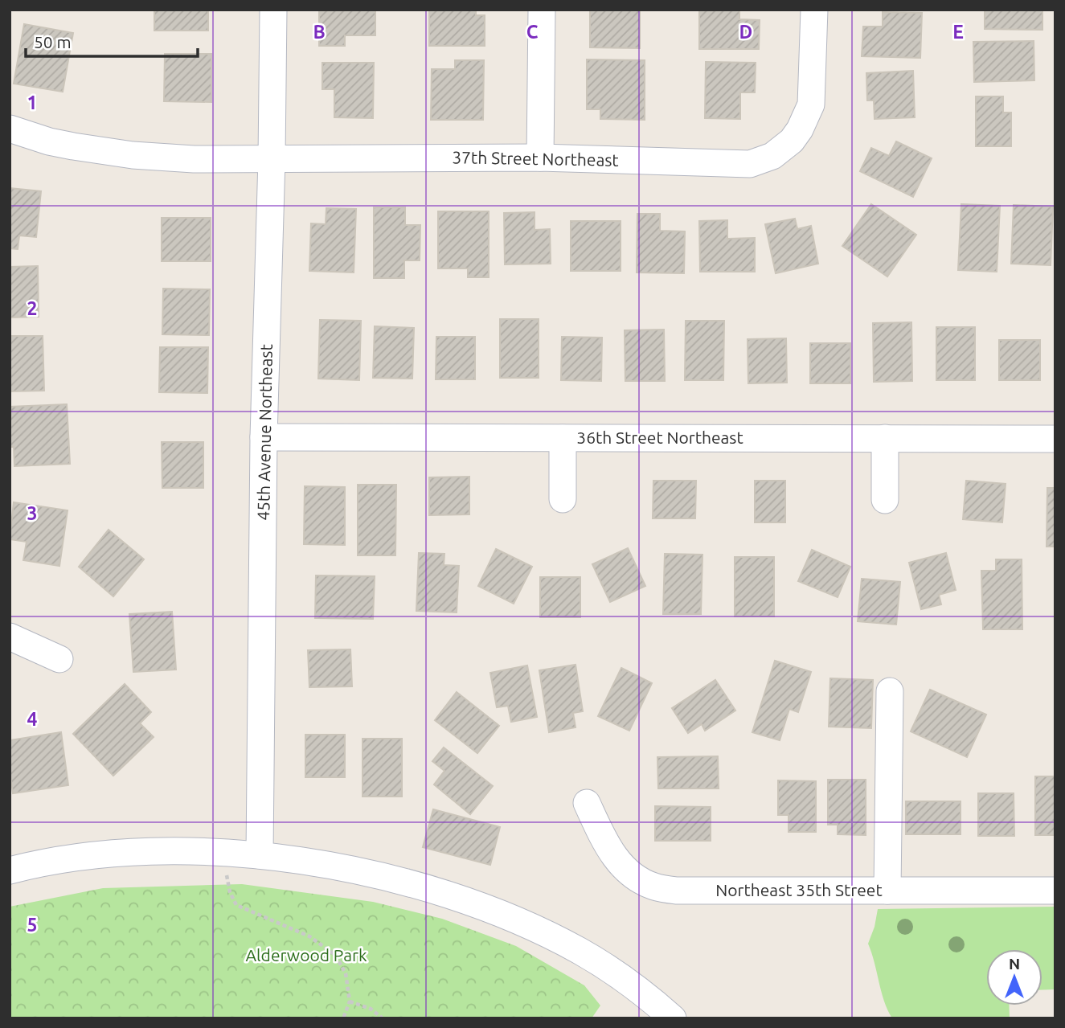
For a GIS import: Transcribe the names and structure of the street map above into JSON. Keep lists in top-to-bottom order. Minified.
{"streets":{"street":["37th Street Northeast","45th Avenue Northeast","36th Street Northeast","Northeast 35th Street"]},"crossings":[["37th Street Northeast","45th Avenue Northeast"],["45th Avenue Northeast","36th Street Northeast"]],"parks":["Alderwood Park"],"scale_bar":"50 m","north":"top","grid":{"columns":["B","C","D","E"],"rows":["1","2","3","4","5"]}}
